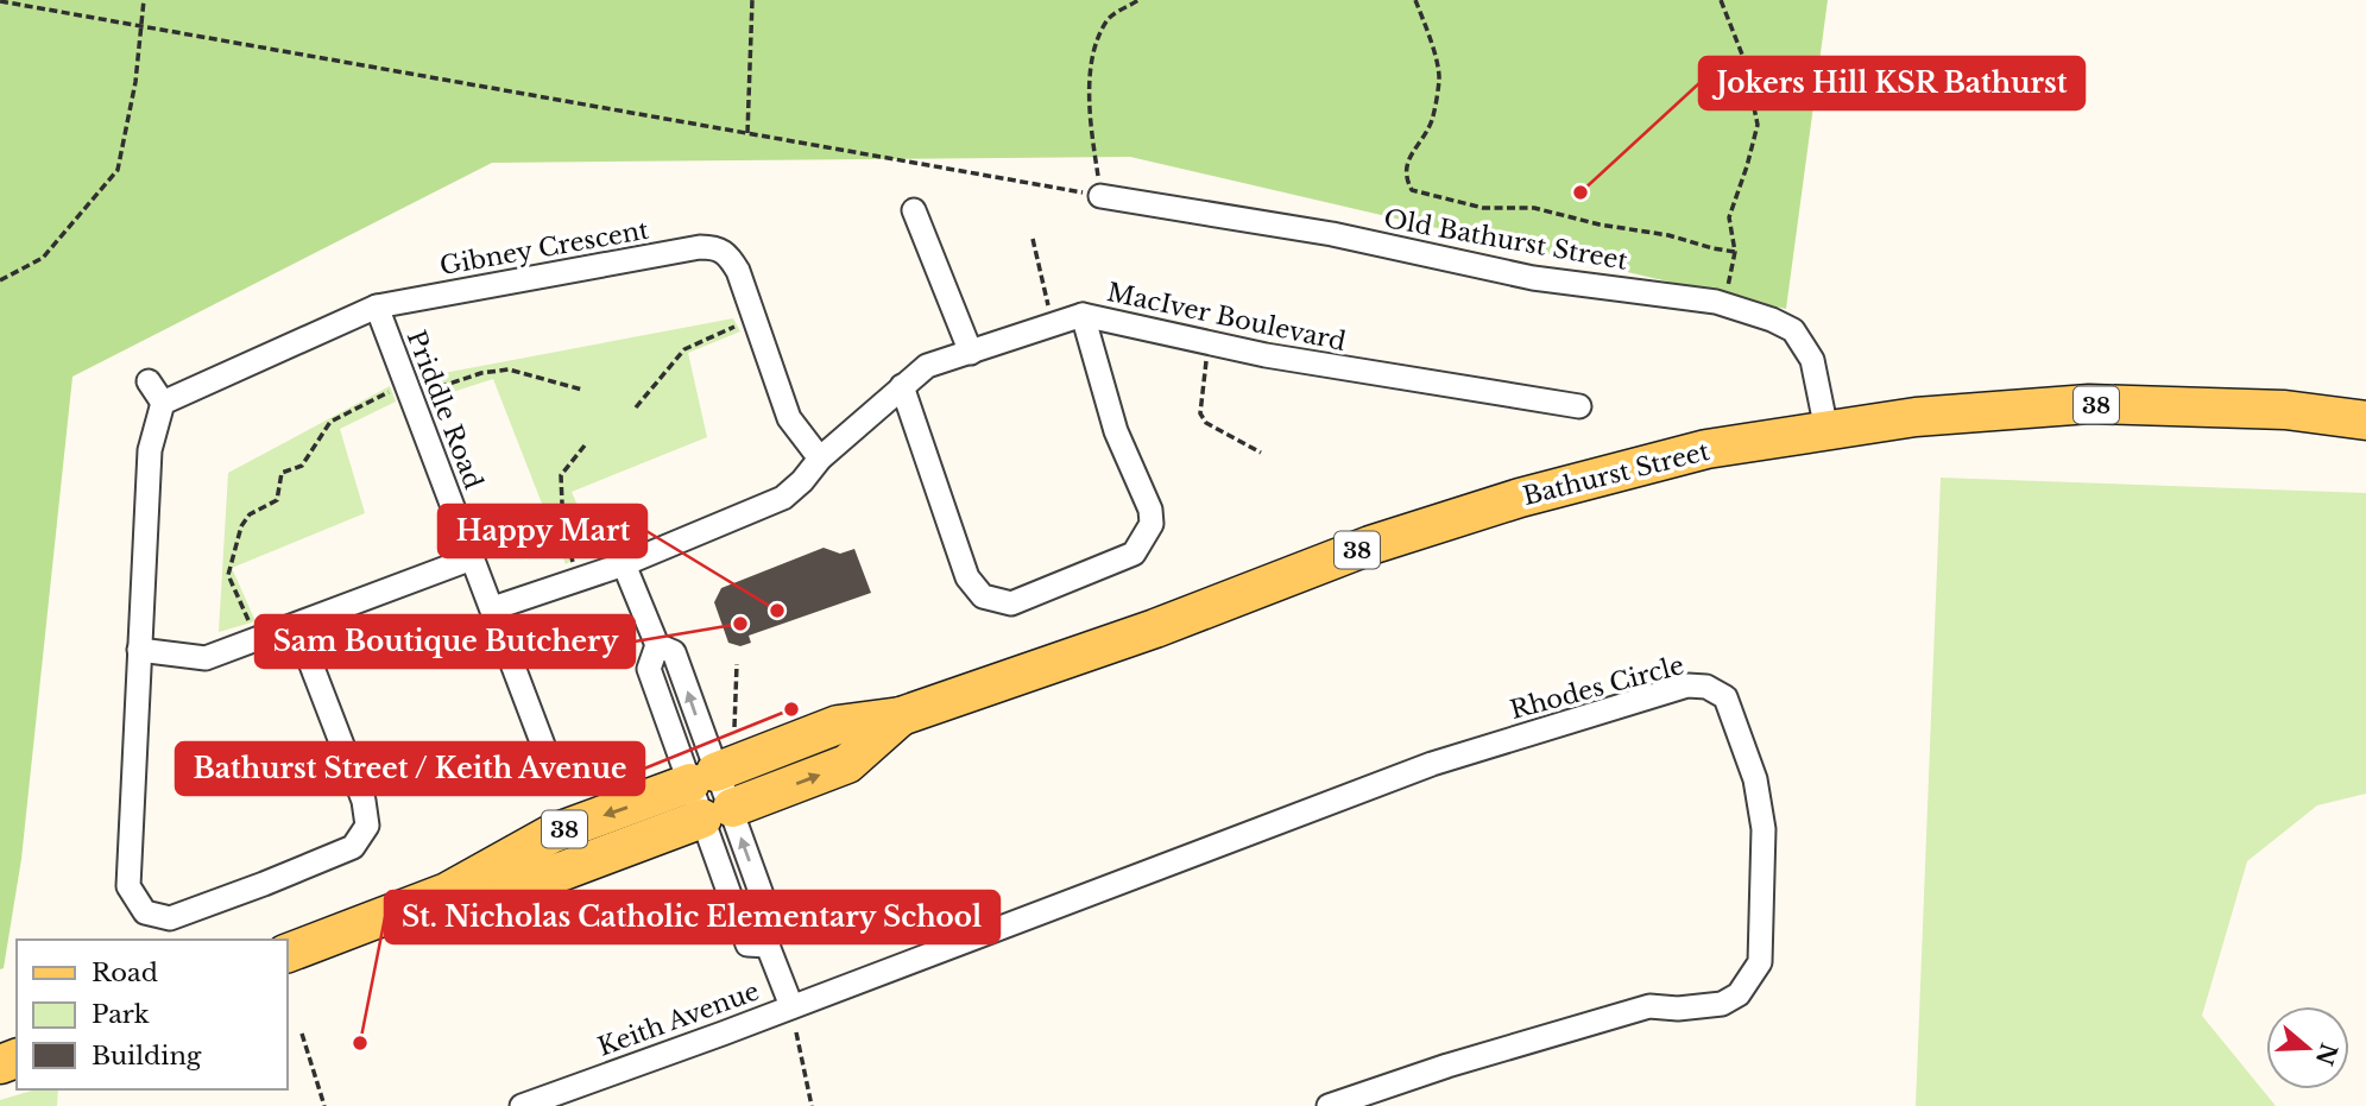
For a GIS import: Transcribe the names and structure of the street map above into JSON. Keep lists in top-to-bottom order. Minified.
{"streets":{"main road":["38","Bathurst Street"],"street":["Old Bathurst Street","Gibney Crescent","MacIver Boulevard","Priddle Road","Rhodes Circle","Keith Avenue"]},"crossings":[["Old Bathurst Street","Bathurst Street"],["Gibney Crescent","MacIver Boulevard"],["Gibney Crescent","Priddle Road"],["MacIver Boulevard","Priddle Road"],["MacIver Boulevard","Keith Avenue"],["Bathurst Street","Keith Avenue"],["Rhodes Circle","Keith Avenue"]],"places":["Jokers Hill KSR Bathurst","Happy Mart","Sam Boutique Butchery","Bathurst Street / Keith Avenue","St. Nicholas Catholic Elementary School"],"legend":["Road","Park","Building"],"north":"right"}
